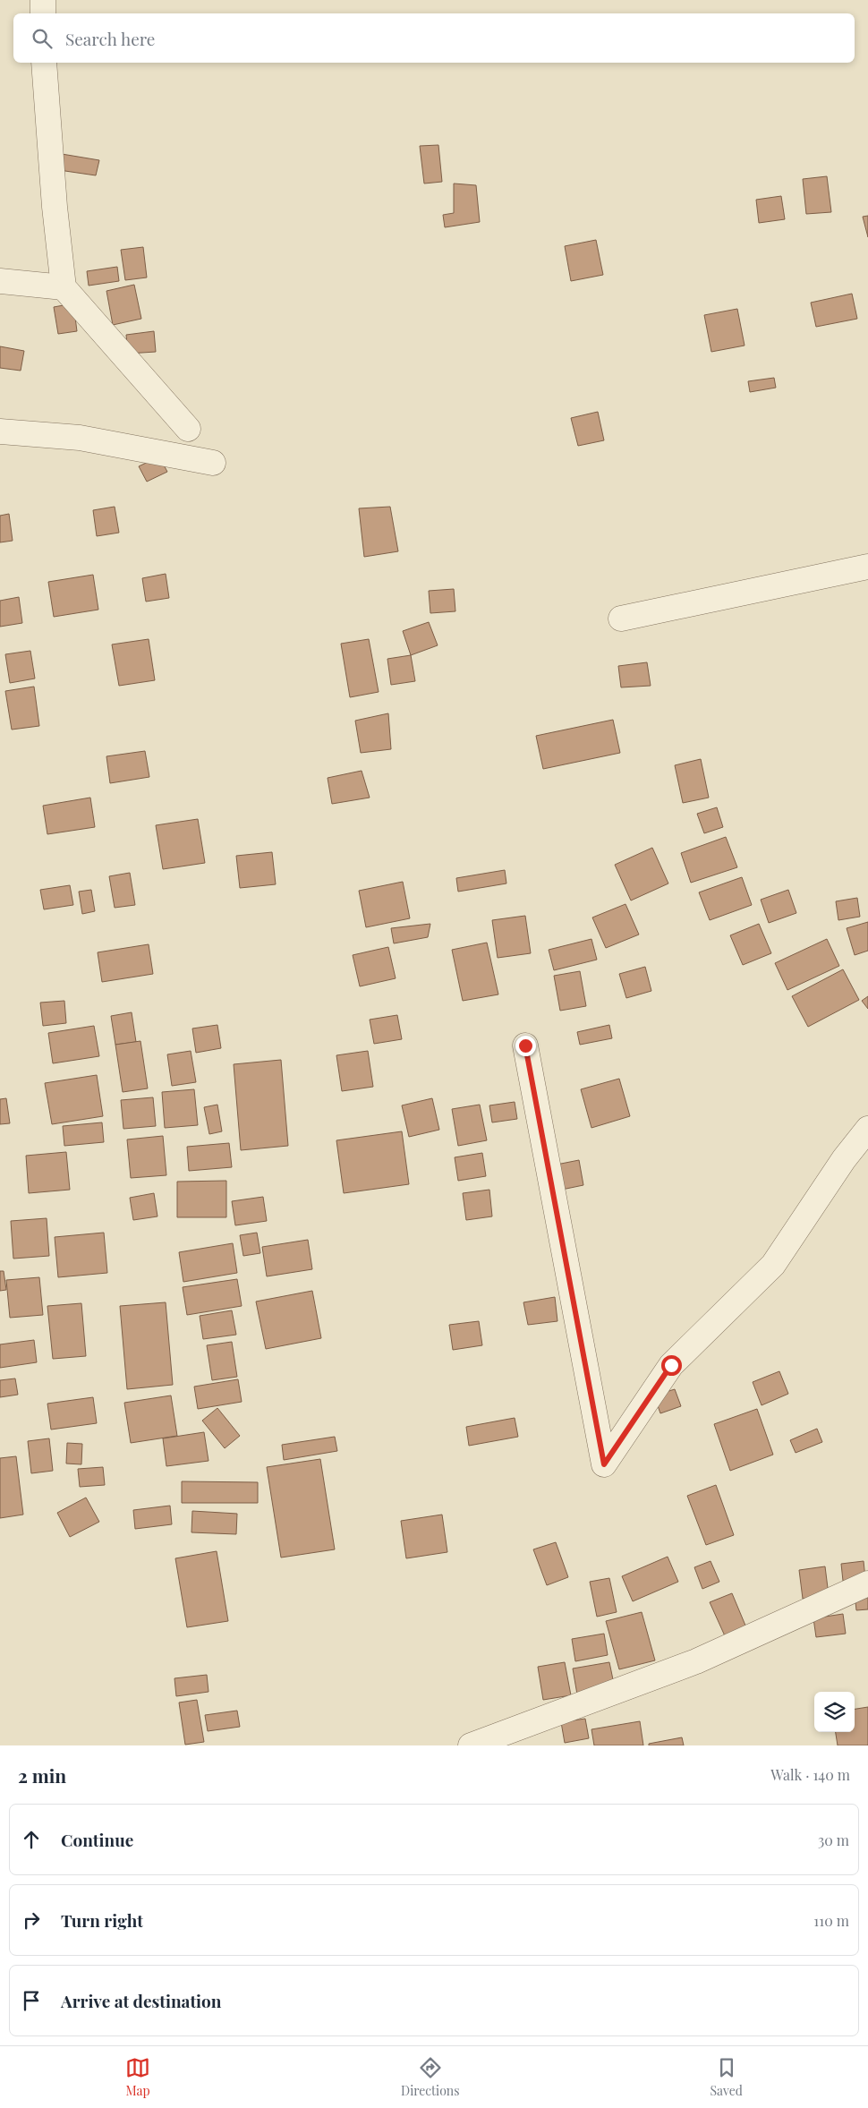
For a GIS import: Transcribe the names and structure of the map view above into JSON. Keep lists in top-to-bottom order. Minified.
{"page":{"search":"Search here","heading":["2 min","Walk · 140 m"],"list":[["Continue","30 m"],["Turn right","110 m"],"Arrive at destination"],"nav":["Map","Directions","Saved"]}}
